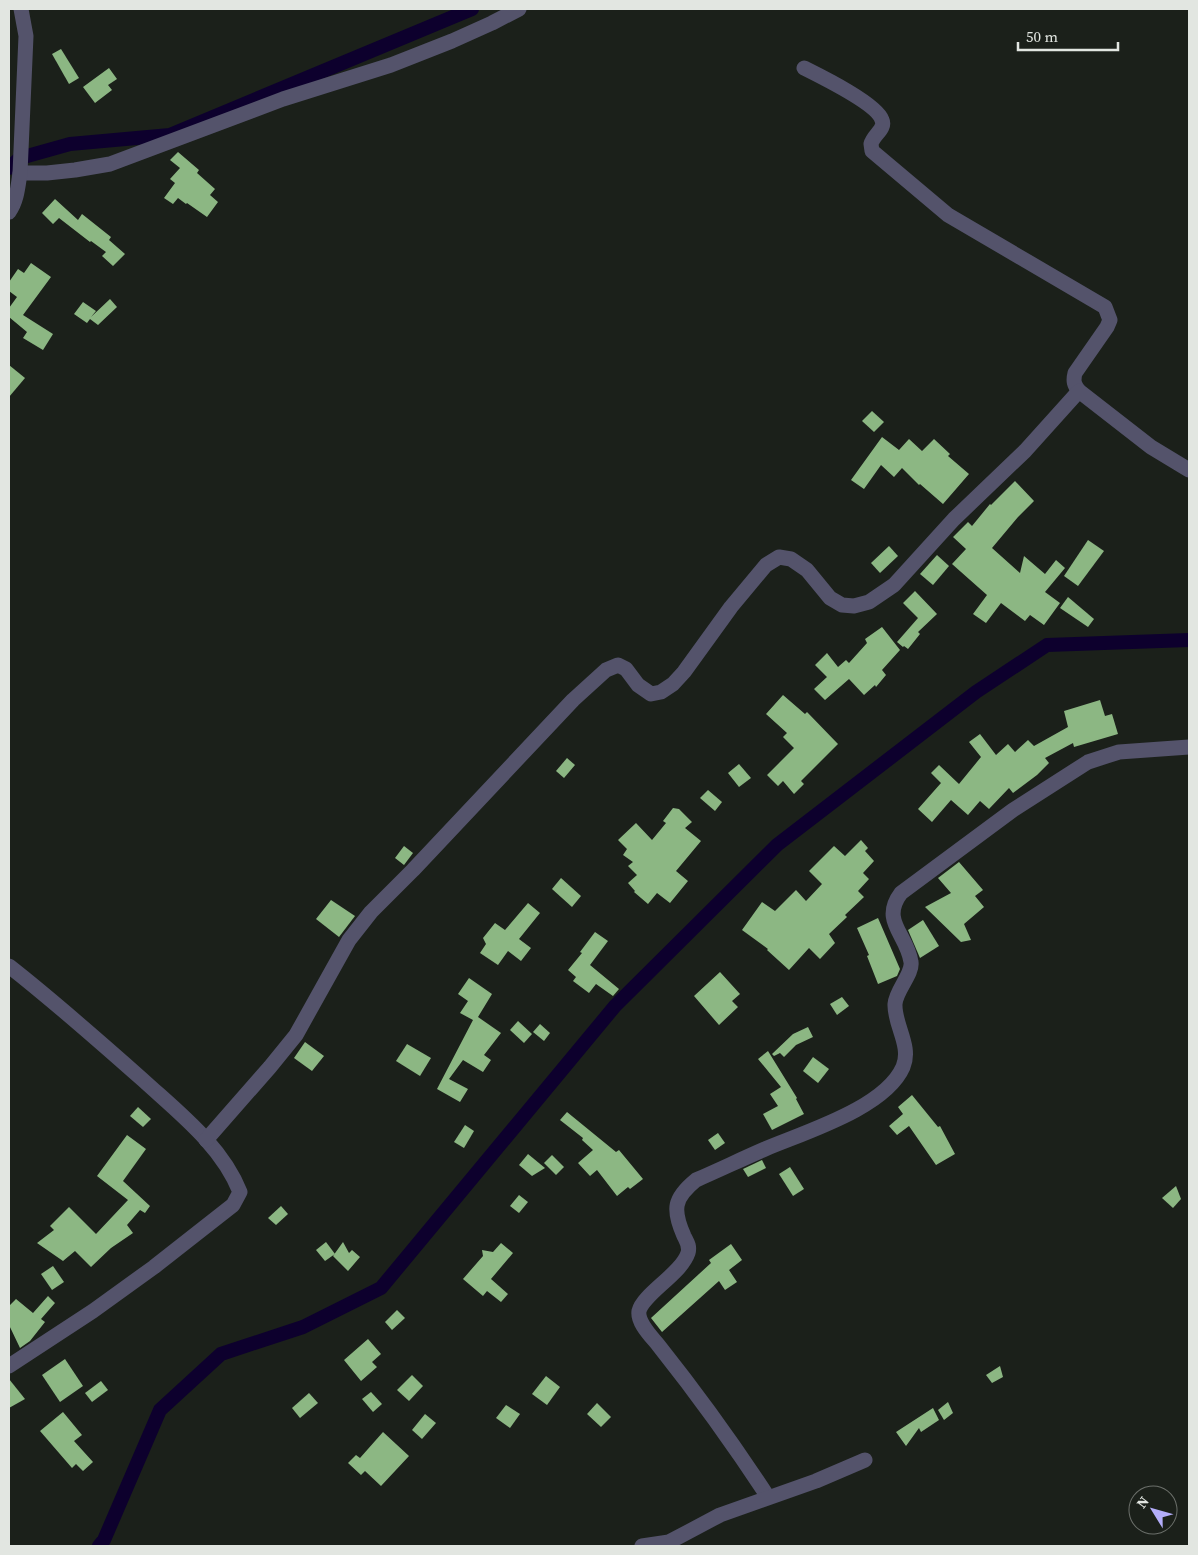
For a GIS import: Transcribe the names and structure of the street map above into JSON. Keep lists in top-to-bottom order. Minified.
{"scale_bar":"50 m","north":"top left"}
